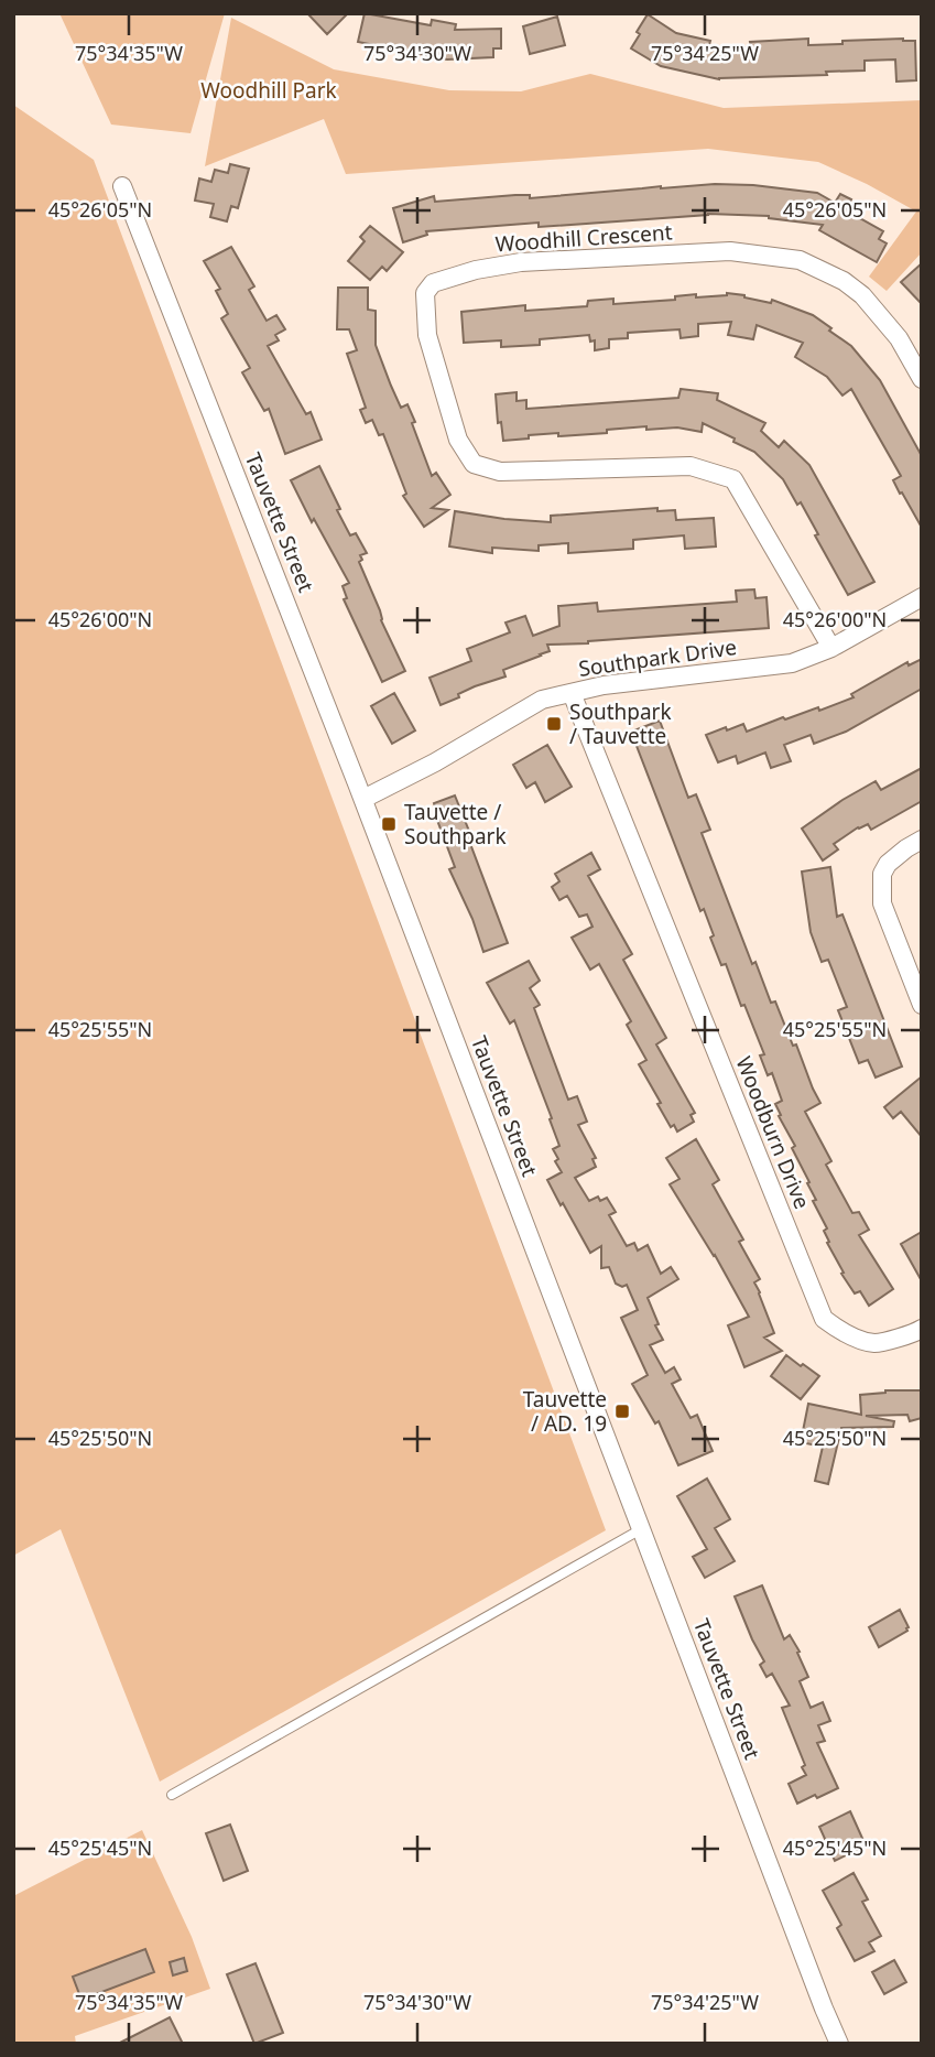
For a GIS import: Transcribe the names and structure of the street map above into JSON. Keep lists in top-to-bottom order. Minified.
{"streets":{"street":["Woodhill Crescent","Tauvette Street","Southpark Drive","Woodburn Drive"]},"crossings":[["Woodhill Crescent","Southpark Drive"],["Tauvette Street","Southpark Drive"],["Southpark Drive","Woodburn Drive"]],"parks":["Woodhill Park"],"places":{"transit":["Southpark / Tauvette","Tauvette / Southpark","Tauvette / AD. 19"]},"coordinates":["75°34'35\"W","75°34'30\"W","75°34'25\"W","45°26'05\"N","45°26'00\"N","45°25'55\"N","45°25'50\"N","45°25'45\"N"]}
